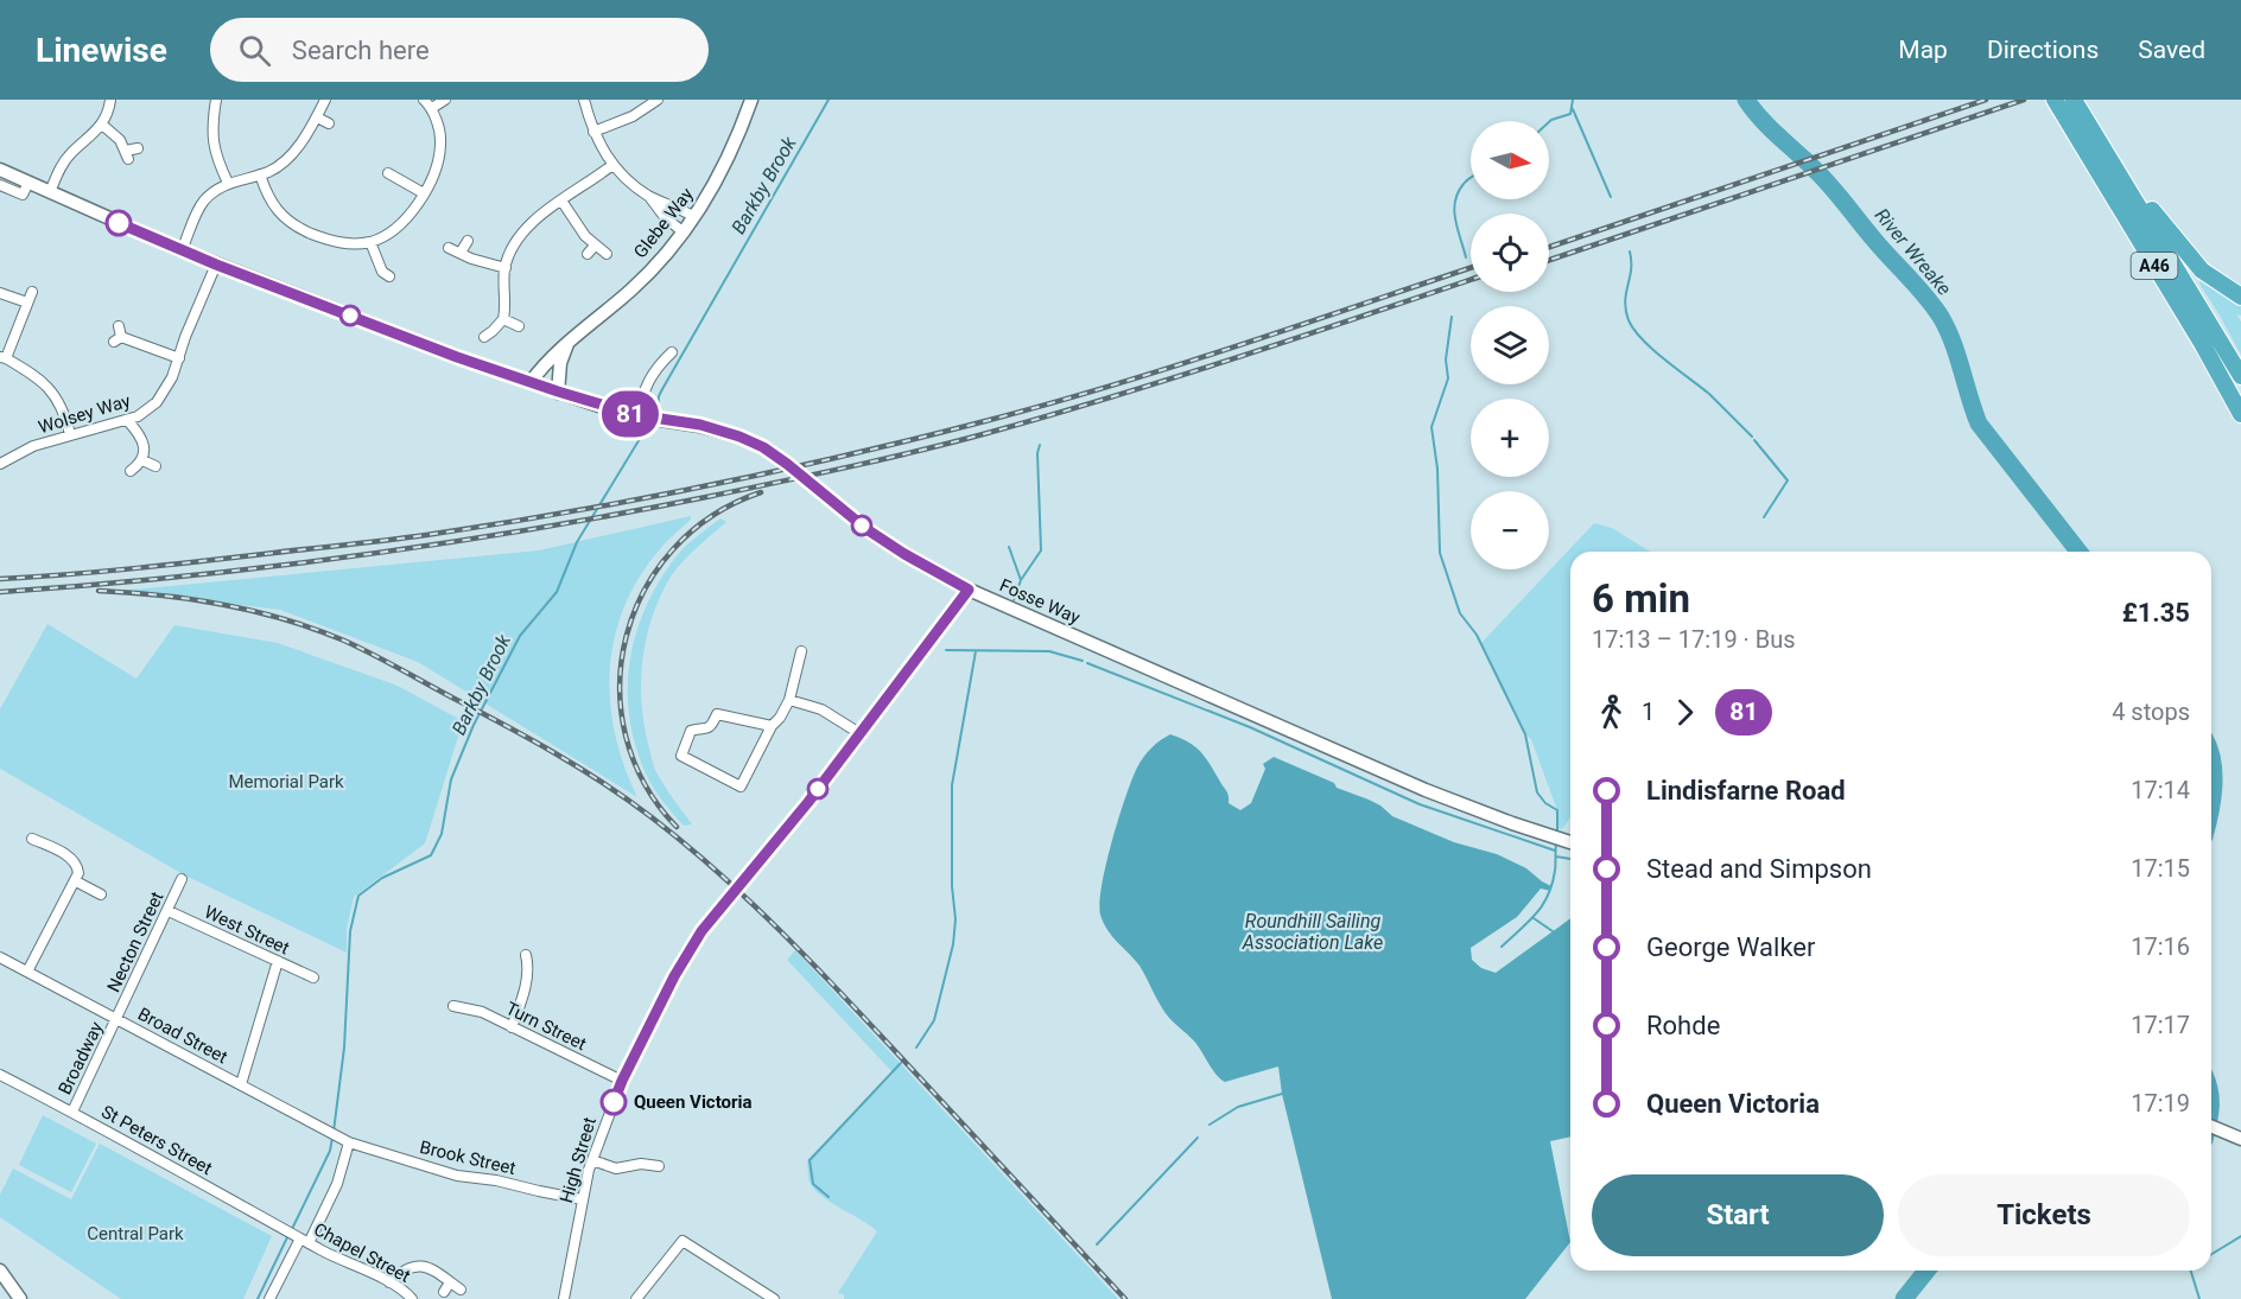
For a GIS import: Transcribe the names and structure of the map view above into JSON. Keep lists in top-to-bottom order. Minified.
{"streets":{"highway":["A46"],"street":["Glebe Way","Wolsey Way","Fosse Way","West Street","Necton Street","Turn Street","Broad Street","Broadway","St Peters Street","Brook Street","High Street","Chapel Street"]},"crossings":[["Glebe Way","Fosse Way"],["Wolsey Way","Fosse Way"],["Fosse Way","High Street"],["West Street","Necton Street"],["Necton Street","Broad Street"],["Necton Street","Broadway"],["Turn Street","High Street"],["Broad Street","Broadway"],["Broad Street","Brook Street"],["Broadway","St Peters Street"],["St Peters Street","Chapel Street"],["Brook Street","High Street"]],"water":["Barkby Brook","River Wreake","Roundhill Sailing Association Lake"],"parks":["Memorial Park","Central Park"],"places":["Queen Victoria"],"lines":["bus line 81"],"north":"right","page":{"header":"Linewise","search":"Search here","nav":["Map","Directions","Saved"],"on_map":"81","map_buttons":["+","−"],"heading":["6 min","17:13 – 17:19 · Bus","£1.35"],"legs":["1","81","4 stops"],"list":[{"name":"Lindisfarne Road","value":"17:14"},{"name":"Stead and Simpson","value":"17:15"},{"name":"George Walker","value":"17:16"},{"name":"Rohde","value":"17:17"},{"name":"Queen Victoria","value":"17:19"}],"buttons":["Start","Tickets"]}}
